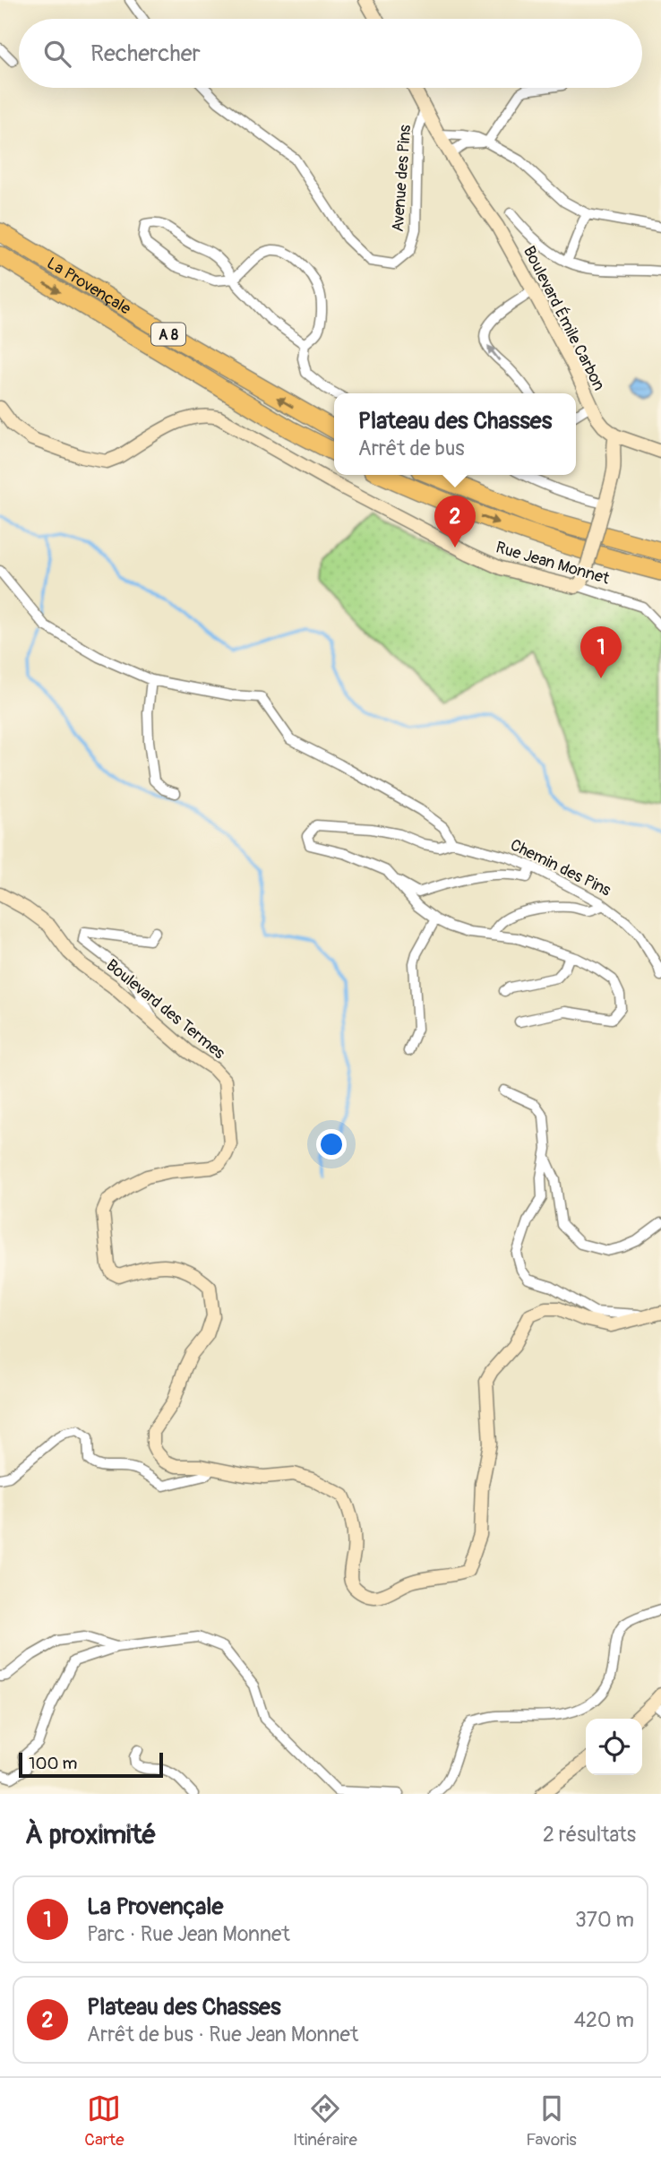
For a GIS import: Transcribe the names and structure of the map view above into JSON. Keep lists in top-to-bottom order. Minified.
{"streets":{"highway":["La Provençale","A 8"],"street":["Avenue des Pins","Boulevard Émile Carbon","Rue Jean Monnet","Chemin des Pins","Boulevard des Termes"]},"crossings":[["Avenue des Pins","Boulevard Émile Carbon"]],"scale_bar":"100 m","page":{"search":"Rechercher","popup":["Plateau des Chasses","Arrêt de bus"],"pins":["2","1"],"scale":"100 m","heading":["À proximité","2 résultats"],"list":[{"mark":"1","name":"La Provençale","note":"Parc · Rue Jean Monnet","value":"370 m"},{"mark":"2","name":"Plateau des Chasses","note":"Arrêt de bus · Rue Jean Monnet","value":"420 m"}],"nav":["Carte","Itinéraire","Favoris"]}}
